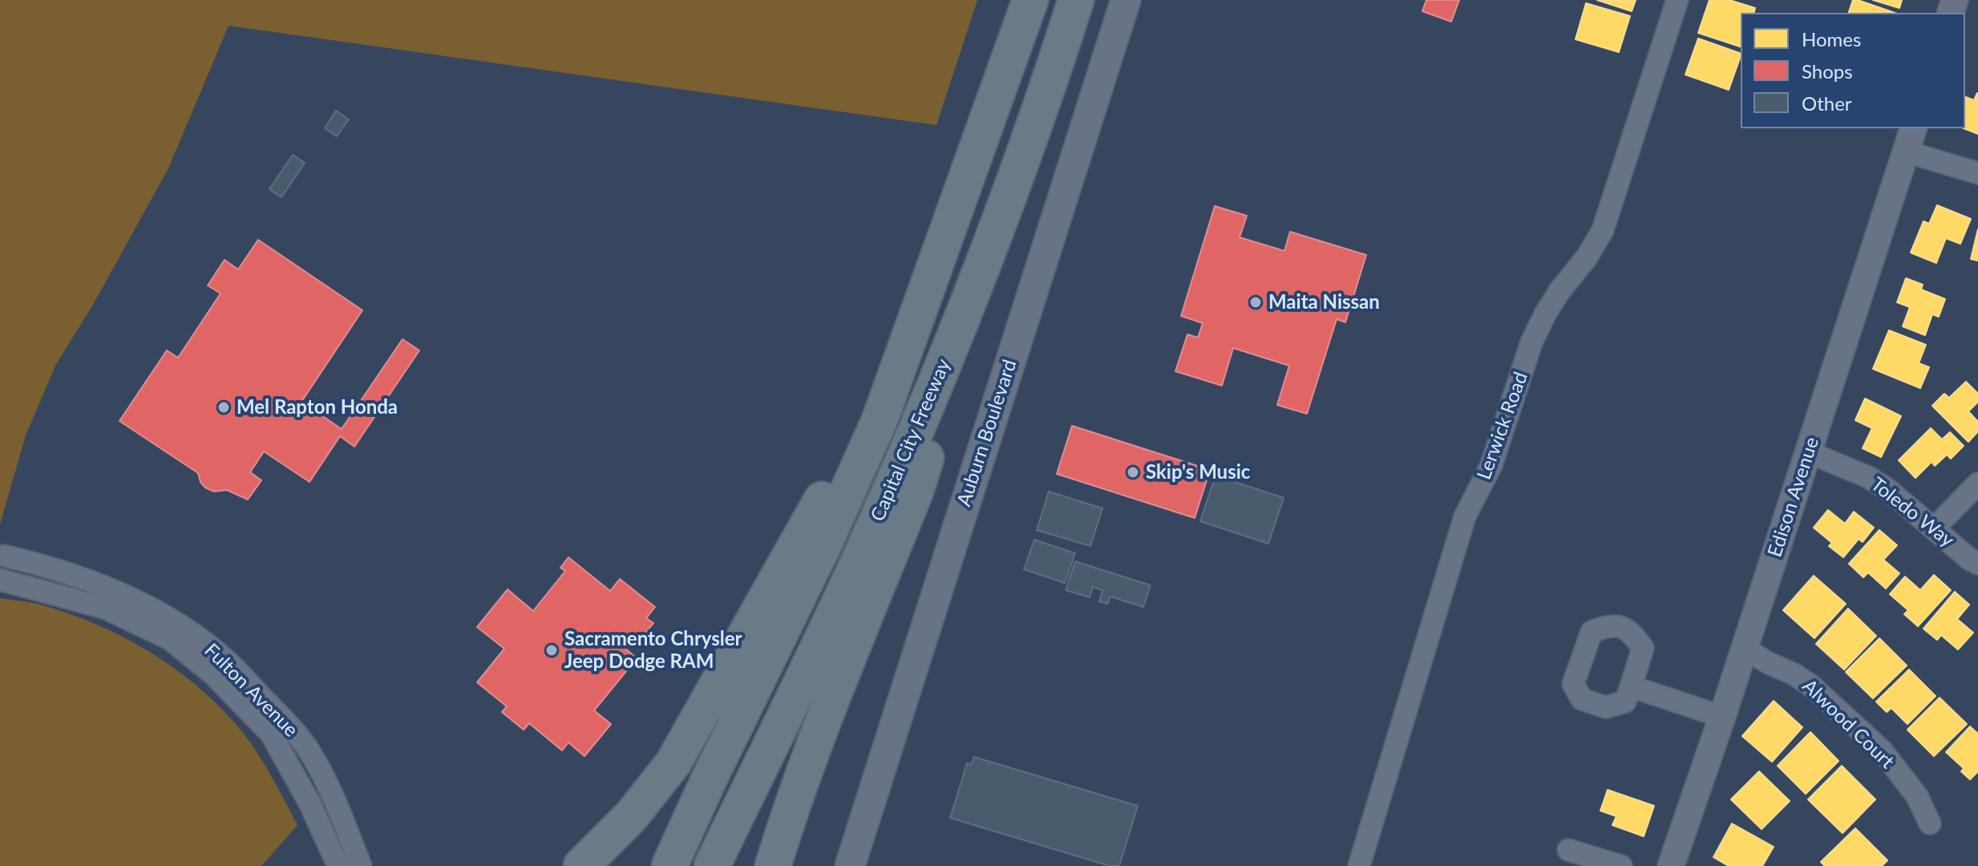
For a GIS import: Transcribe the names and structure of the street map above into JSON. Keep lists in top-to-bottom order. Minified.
{"streets":{"highway":["Capital City Freeway"],"main road":["Auburn Boulevard"],"street":["Lerwick Road","Edison Avenue","Toledo Way","Fulton Avenue","Alwood Court"]},"crossings":[["Edison Avenue","Toledo Way"],["Edison Avenue","Alwood Court"]],"places":["Maita Nissan","Mel Rapton Honda","Skip's Music","Sacramento Chrysler Jeep Dodge RAM"],"legend":["Homes","Shops","Other"]}
